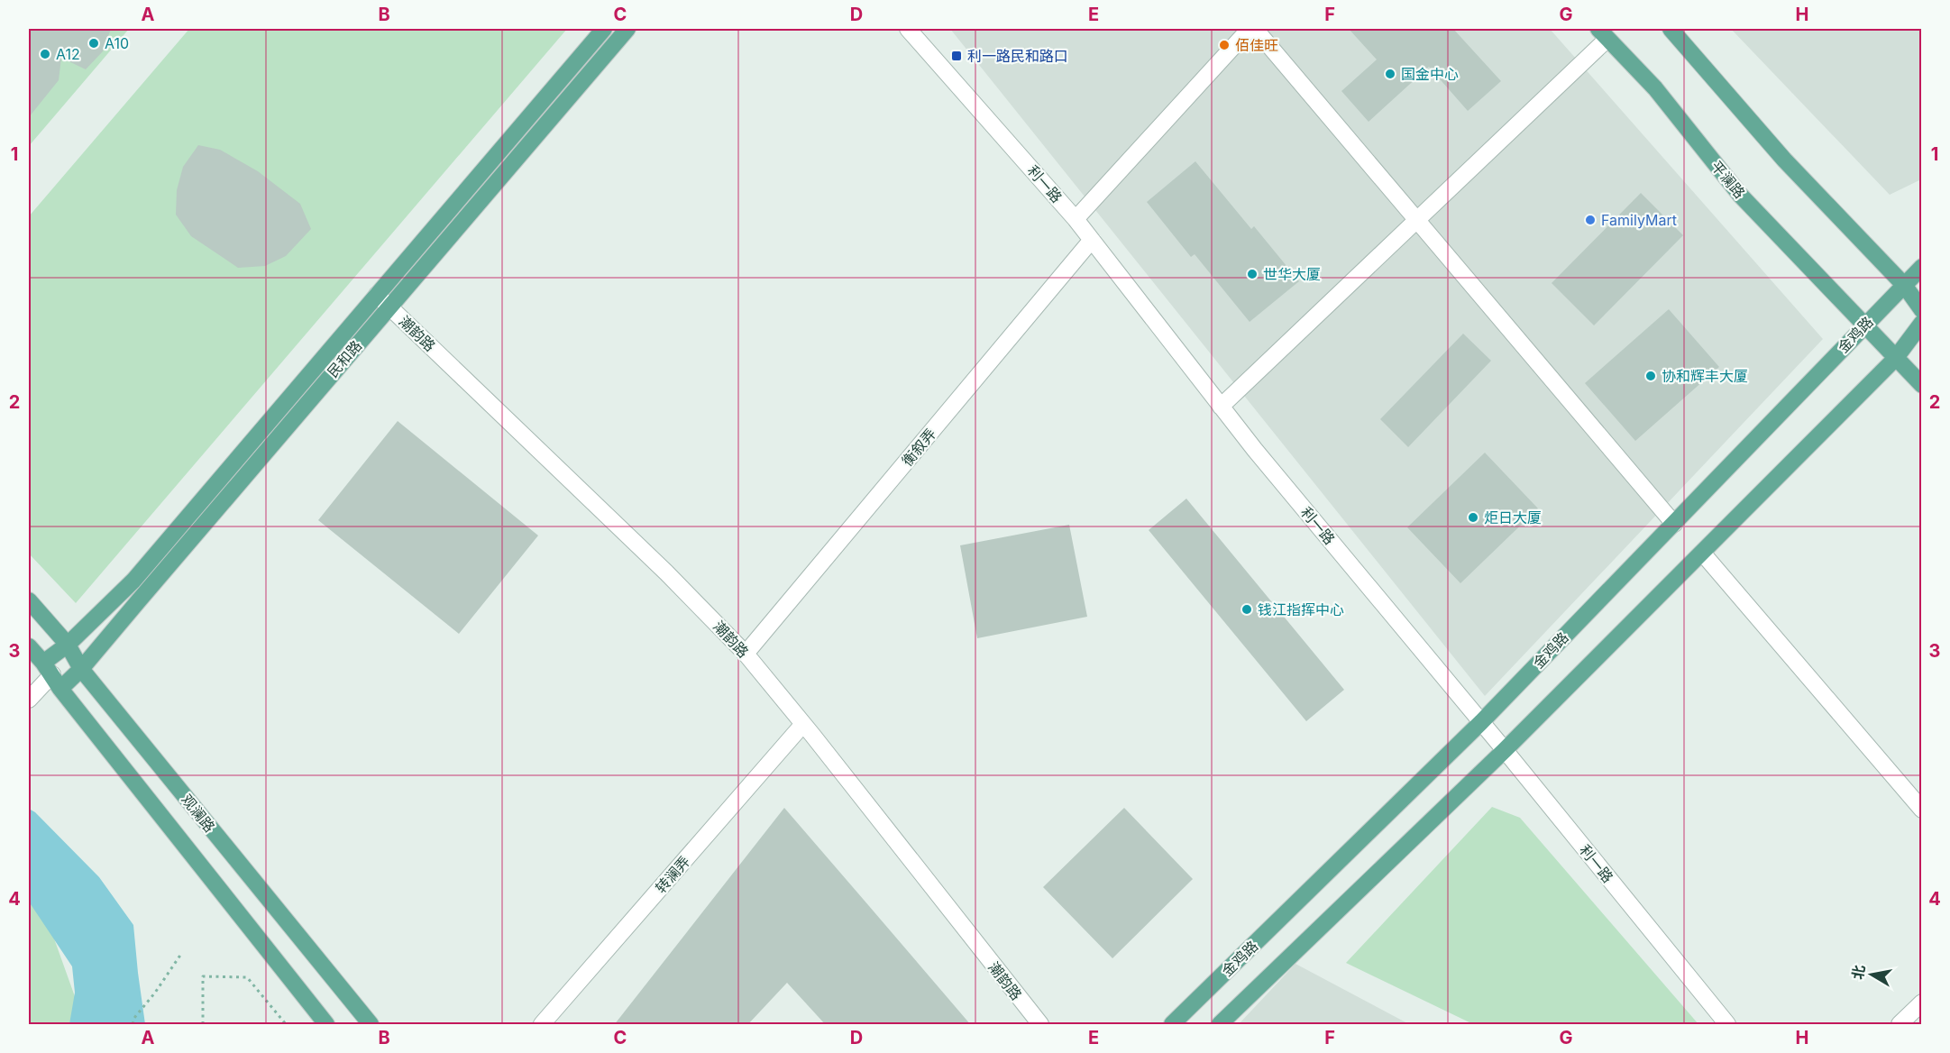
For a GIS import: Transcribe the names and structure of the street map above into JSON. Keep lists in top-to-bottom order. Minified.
{"streets":{"main road":["平澜路","金鸡路","民和路","观澜路"],"street":["利一路","潮韵路","衡叙弄","转澜弄"]},"crossings":[["平澜路","金鸡路"],["利一路","金鸡路"],["利一路","衡叙弄"],["潮韵路","民和路"],["潮韵路","衡叙弄"],["潮韵路","转澜弄"],["民和路","观澜路"]],"places":{"other":["A10","佰佳旺","A12","国金中心","FamilyMart","世华大厦","协和辉丰大厦","炬日大厦","钱江指挥中心"],"transit":["利一路民和路口"]},"north":"left","grid":{"columns":["A","B","C","D","E","F","G","H"],"rows":["1","2","3","4"]}}
